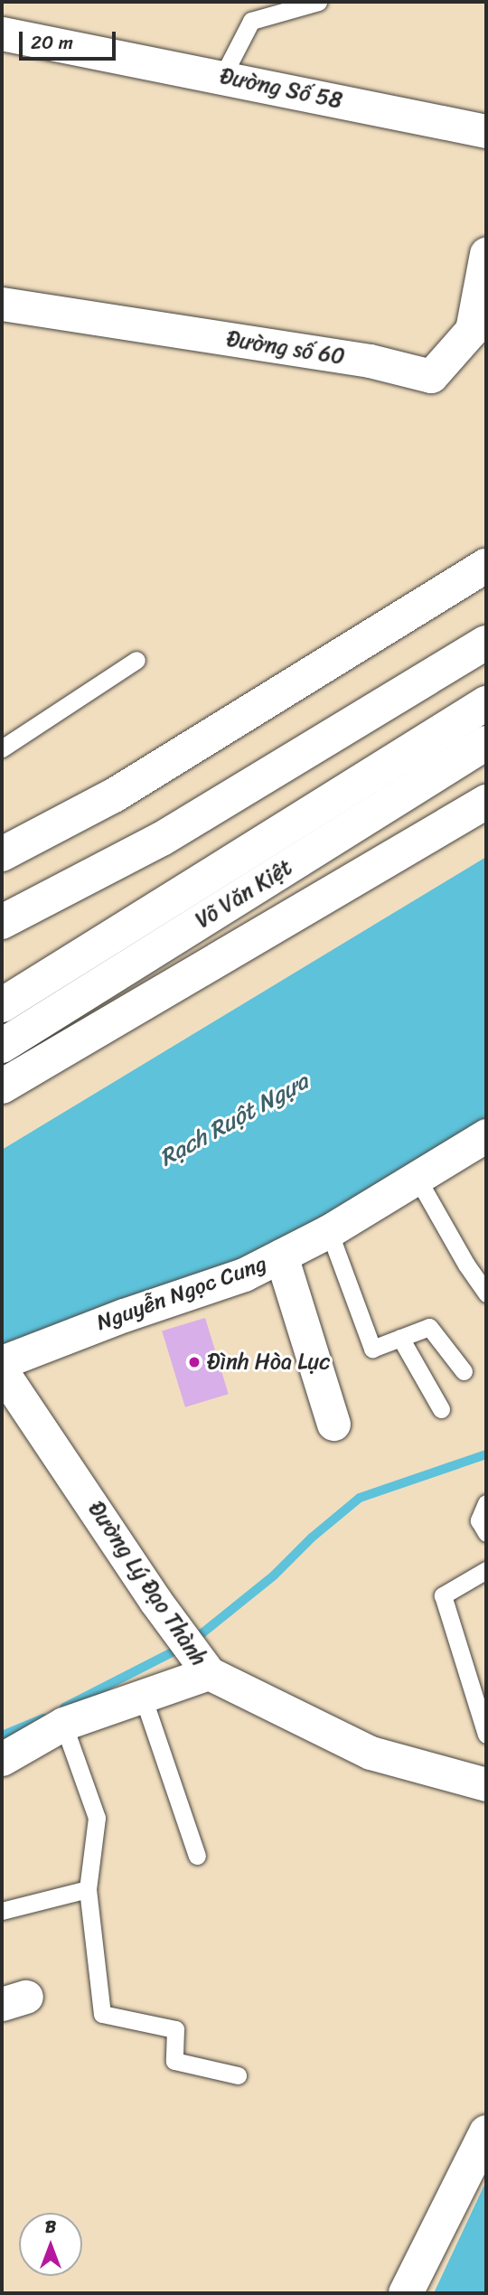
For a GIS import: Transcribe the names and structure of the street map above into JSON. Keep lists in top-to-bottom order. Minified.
{"streets":{"main road":["Võ Văn Kiệt"],"street":["Đường Số 58","Đường số 60","Nguyễn Ngọc Cung","Đường Lý Đạo Thành"]},"water":["Rạch Ruột Ngựa"],"places":["Đình Hòa Lục"],"scale_bar":"20 m","north":"top"}
